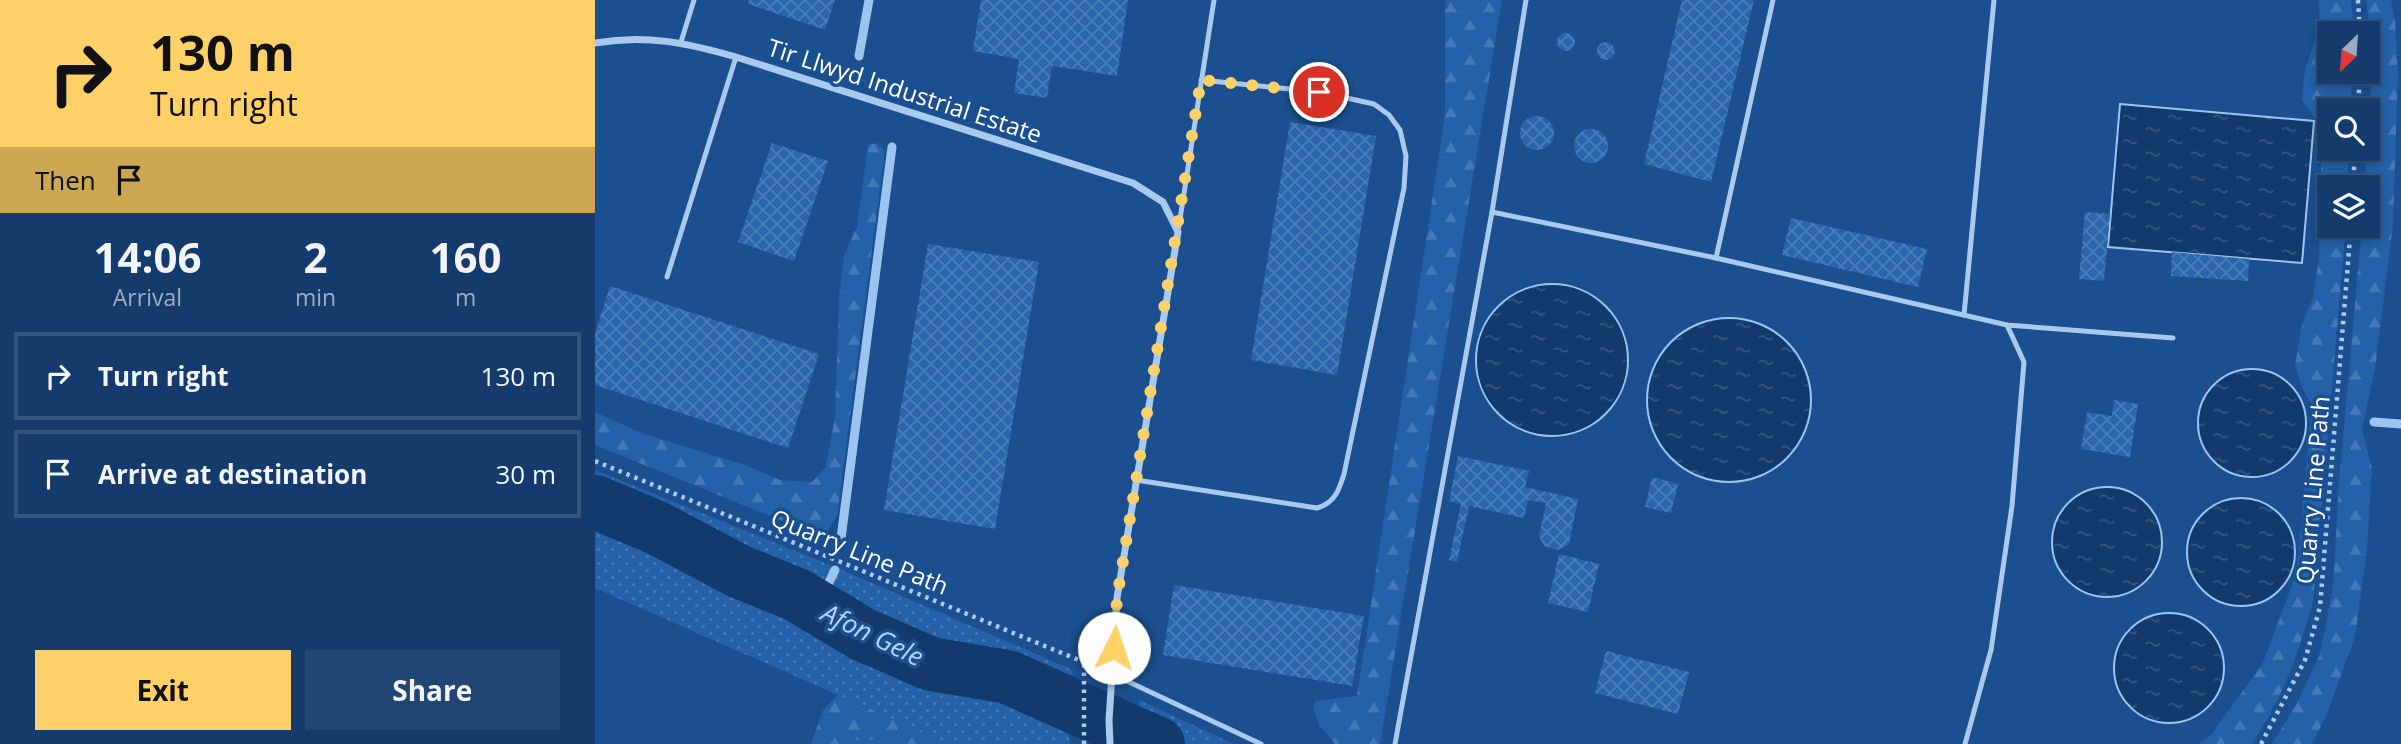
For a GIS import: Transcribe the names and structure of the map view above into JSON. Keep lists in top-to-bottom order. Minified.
{"streets":{"street":["Tir Llwyd Industrial Estate"],"path":["Quarry Line Path"]},"water":["Afon Gele"],"north":"bottom left","page":{"turn":["130 m","Turn right"],"then":"Then","eta":["14:06","Arrival","2","min","160","m"],"list":[{"name":"Turn right","value":"130 m"},{"name":"Arrive at destination","value":"30 m"}],"buttons":["Exit","Share"]}}
